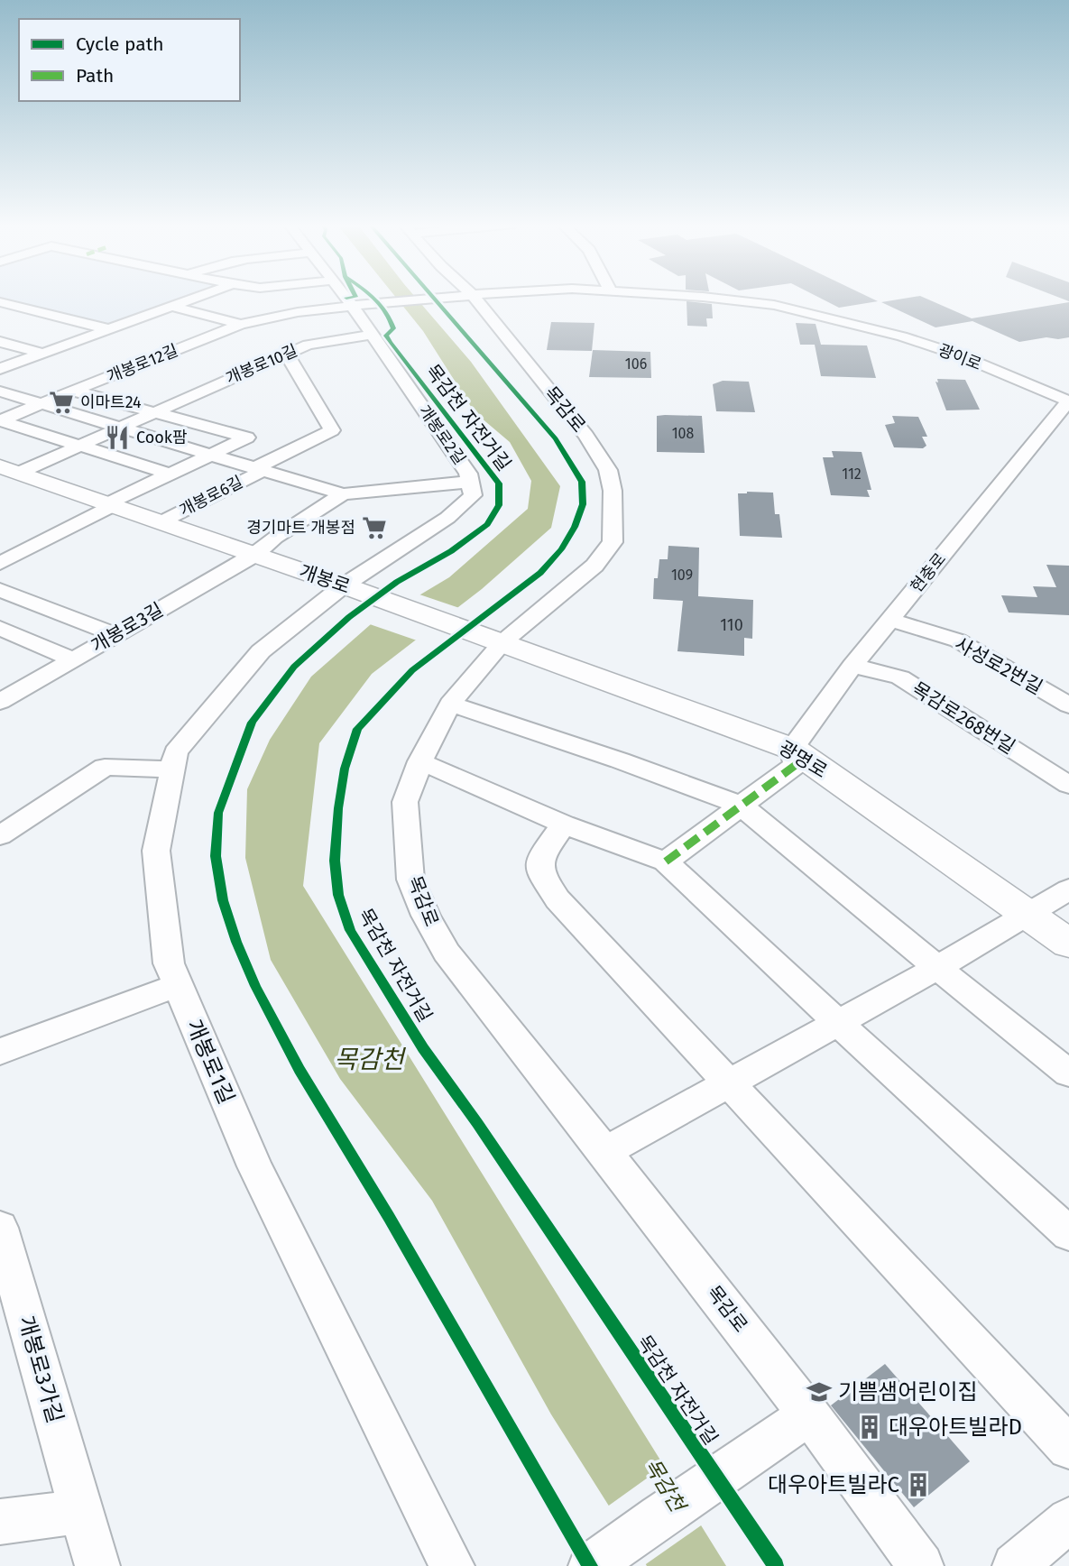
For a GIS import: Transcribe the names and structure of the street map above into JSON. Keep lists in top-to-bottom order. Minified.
{"streets":{"main road":["개봉로","광명로"],"street":["광이로","개봉로12길","개봉로10길","목감로","개봉로2길","개봉로6길","현충로","개봉로3길","사성로2번길","목감로268번길","개봉로1길","개봉로3가길"],"cycle path":["목감천 자전거길"]},"crossings":[["광이로","개봉로12길"],["광이로","개봉로2길"],["광이로","현충로"],["개봉로12길","개봉로10길"],["개봉로12길","개봉로2길"],["개봉로10길","개봉로2길"],["개봉로10길","개봉로6길"],["개봉로10길","개봉로"],["목감로","개봉로"],["목감로","광명로"],["개봉로2길","개봉로"],["개봉로2길","개봉로1길"],["개봉로6길","개봉로"],["현충로","사성로2번길"],["현충로","목감로268번길"],["현충로","광명로"],["개봉로","개봉로3길"],["개봉로","광명로"],["개봉로","개봉로1길"]],"water":["목감천"],"places":{"supermarket":["이마트24","경기마트 개봉점"],"restaurant":["Cook팜"],"school or university":["기쁨샘어린이집"],"building":["대우아트빌라D","대우아트빌라C"]},"house_numbers":["106","108","112","109","110"],"legend":["Cycle path","Path"]}
